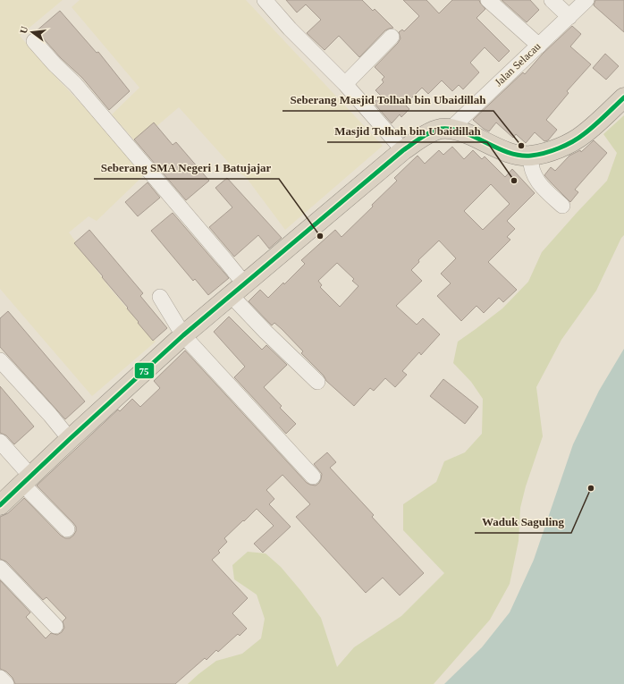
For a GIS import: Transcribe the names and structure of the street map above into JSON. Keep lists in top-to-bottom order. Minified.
{"streets":{"street":["Jalan Selacau"]},"places":["Seberang Masjid Tolhah bin Ubaidillah","Masjid Tolhah bin Ubaidillah","Seberang SMA Negeri 1 Batujajar","Waduk Saguling"],"lines":["transit line 75"],"north":"left"}
